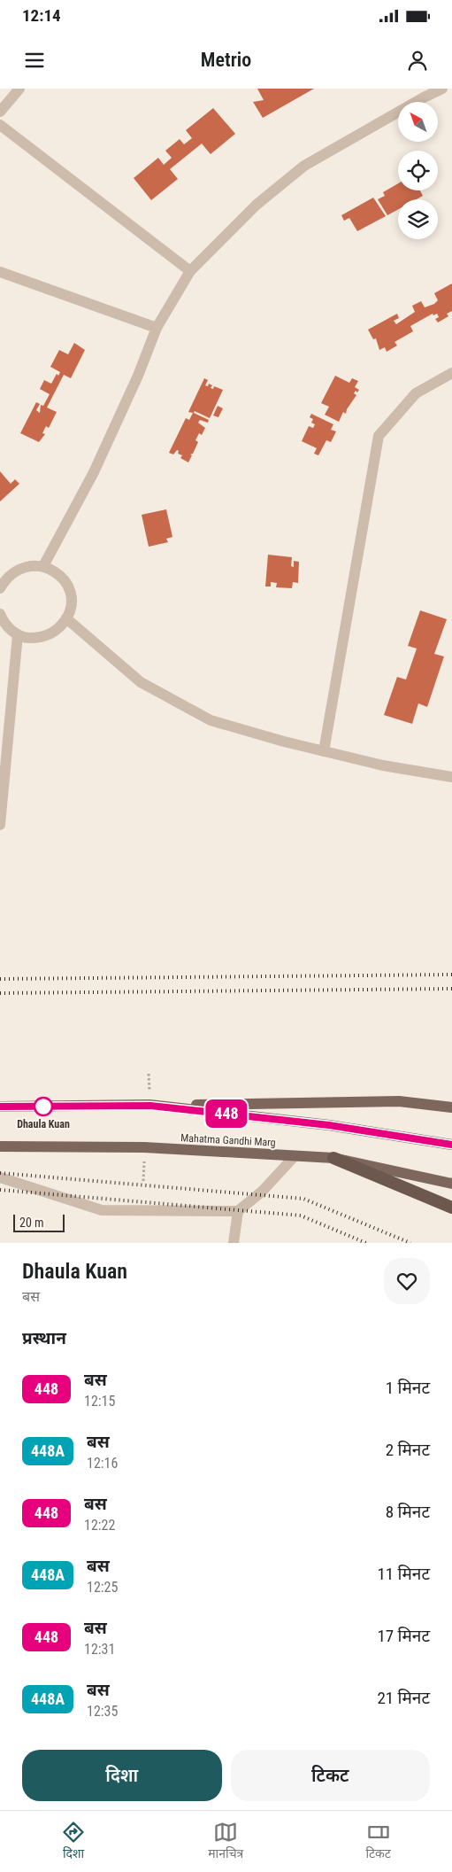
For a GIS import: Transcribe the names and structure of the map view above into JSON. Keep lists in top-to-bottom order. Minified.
{"streets":{"main road":["Mahatma Gandhi Marg"]},"places":["Dhaula Kuan"],"lines":["bus line 448"],"scale_bar":"20 m","north":"top left","page":{"status":"12:14","header":"Metrio","on_map":"448","scale":"20 m","heading":[["Dhaula Kuan","बस"],"प्रस्थान"],"list":[{"mark":"448","name":"बस","note":"12:15","value":"1 मिनट"},{"mark":"448A","name":"बस","note":"12:16","value":"2 मिनट"},{"mark":"448","name":"बस","note":"12:22","value":"8 मिनट"},{"mark":"448A","name":"बस","note":"12:25","value":"11 मिनट"},{"mark":"448","name":"बस","note":"12:31","value":"17 मिनट"},{"mark":"448A","name":"बस","note":"12:35","value":"21 मिनट"}],"buttons":["दिशा","टिकट"],"tabs":["दिशा","मानचित्र","टिकट"]}}
